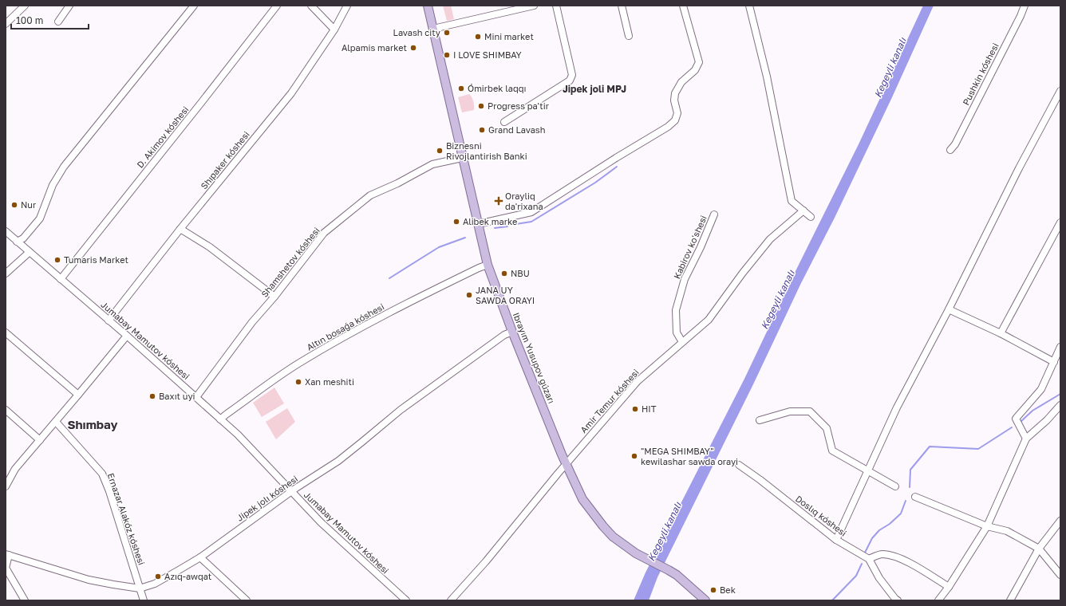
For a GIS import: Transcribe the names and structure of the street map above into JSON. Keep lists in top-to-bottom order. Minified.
{"streets":{"main road":["Ibrayım Yusupov gúzarı"],"street":["Pushkin kóshesi","D. Akimov kóshesi","Shıpaker kóshesi","Kabirov ko'shesi","Shamshetov kóshesi","Altın bosaǵa kóshesi","Jumabay Mamutov kóshesi","Amir Temur kóshesi","Jipek jolı kóshesi","Doslıq kóshesi","Ernazar Alakóz kóshesi"]},"crossings":[["D. Akimov kóshesi","Jumabay Mamutov kóshesi"],["Shıpaker kóshesi","Jumabay Mamutov kóshesi"],["Kabirov ko'shesi","Amir Temur kóshesi"],["Shamshetov kóshesi","Jumabay Mamutov kóshesi"],["Shamshetov kóshesi","Ibrayım Yusupov gúzarı"],["Altın bosaǵa kóshesi","Jumabay Mamutov kóshesi"],["Altın bosaǵa kóshesi","Ibrayım Yusupov gúzarı"],["Jumabay Mamutov kóshesi","Jipek jolı kóshesi"],["Ibrayım Yusupov gúzarı","Amir Temur kóshesi"],["Ibrayım Yusupov gúzarı","Jipek jolı kóshesi"],["Jipek jolı kóshesi","Ernazar Alakóz kóshesi"]],"districts":["Jipek joli MPJ","Shımbay"],"water":["Kegeyli kanalı"],"places":{"other":["Lavash city","Mini market","Alpamis market","I LOVE SHIMBAY","Ómirbek laqqı","Progress pa'tir","Grand Lavash","Biznesni Rivojlantirish Banki","Nur","Alibek marke","Tumaris Market","NBU","JANA UY SAWDA ORAYI","Xan meshiti","Baxıt uyi","HIT","\"MEGA SHIMBAY\" kewilashar sawda orayi","Azıq-awqat","Bek"],"health":["Orayliq da'rixana"]},"scale_bar":"100 m"}
